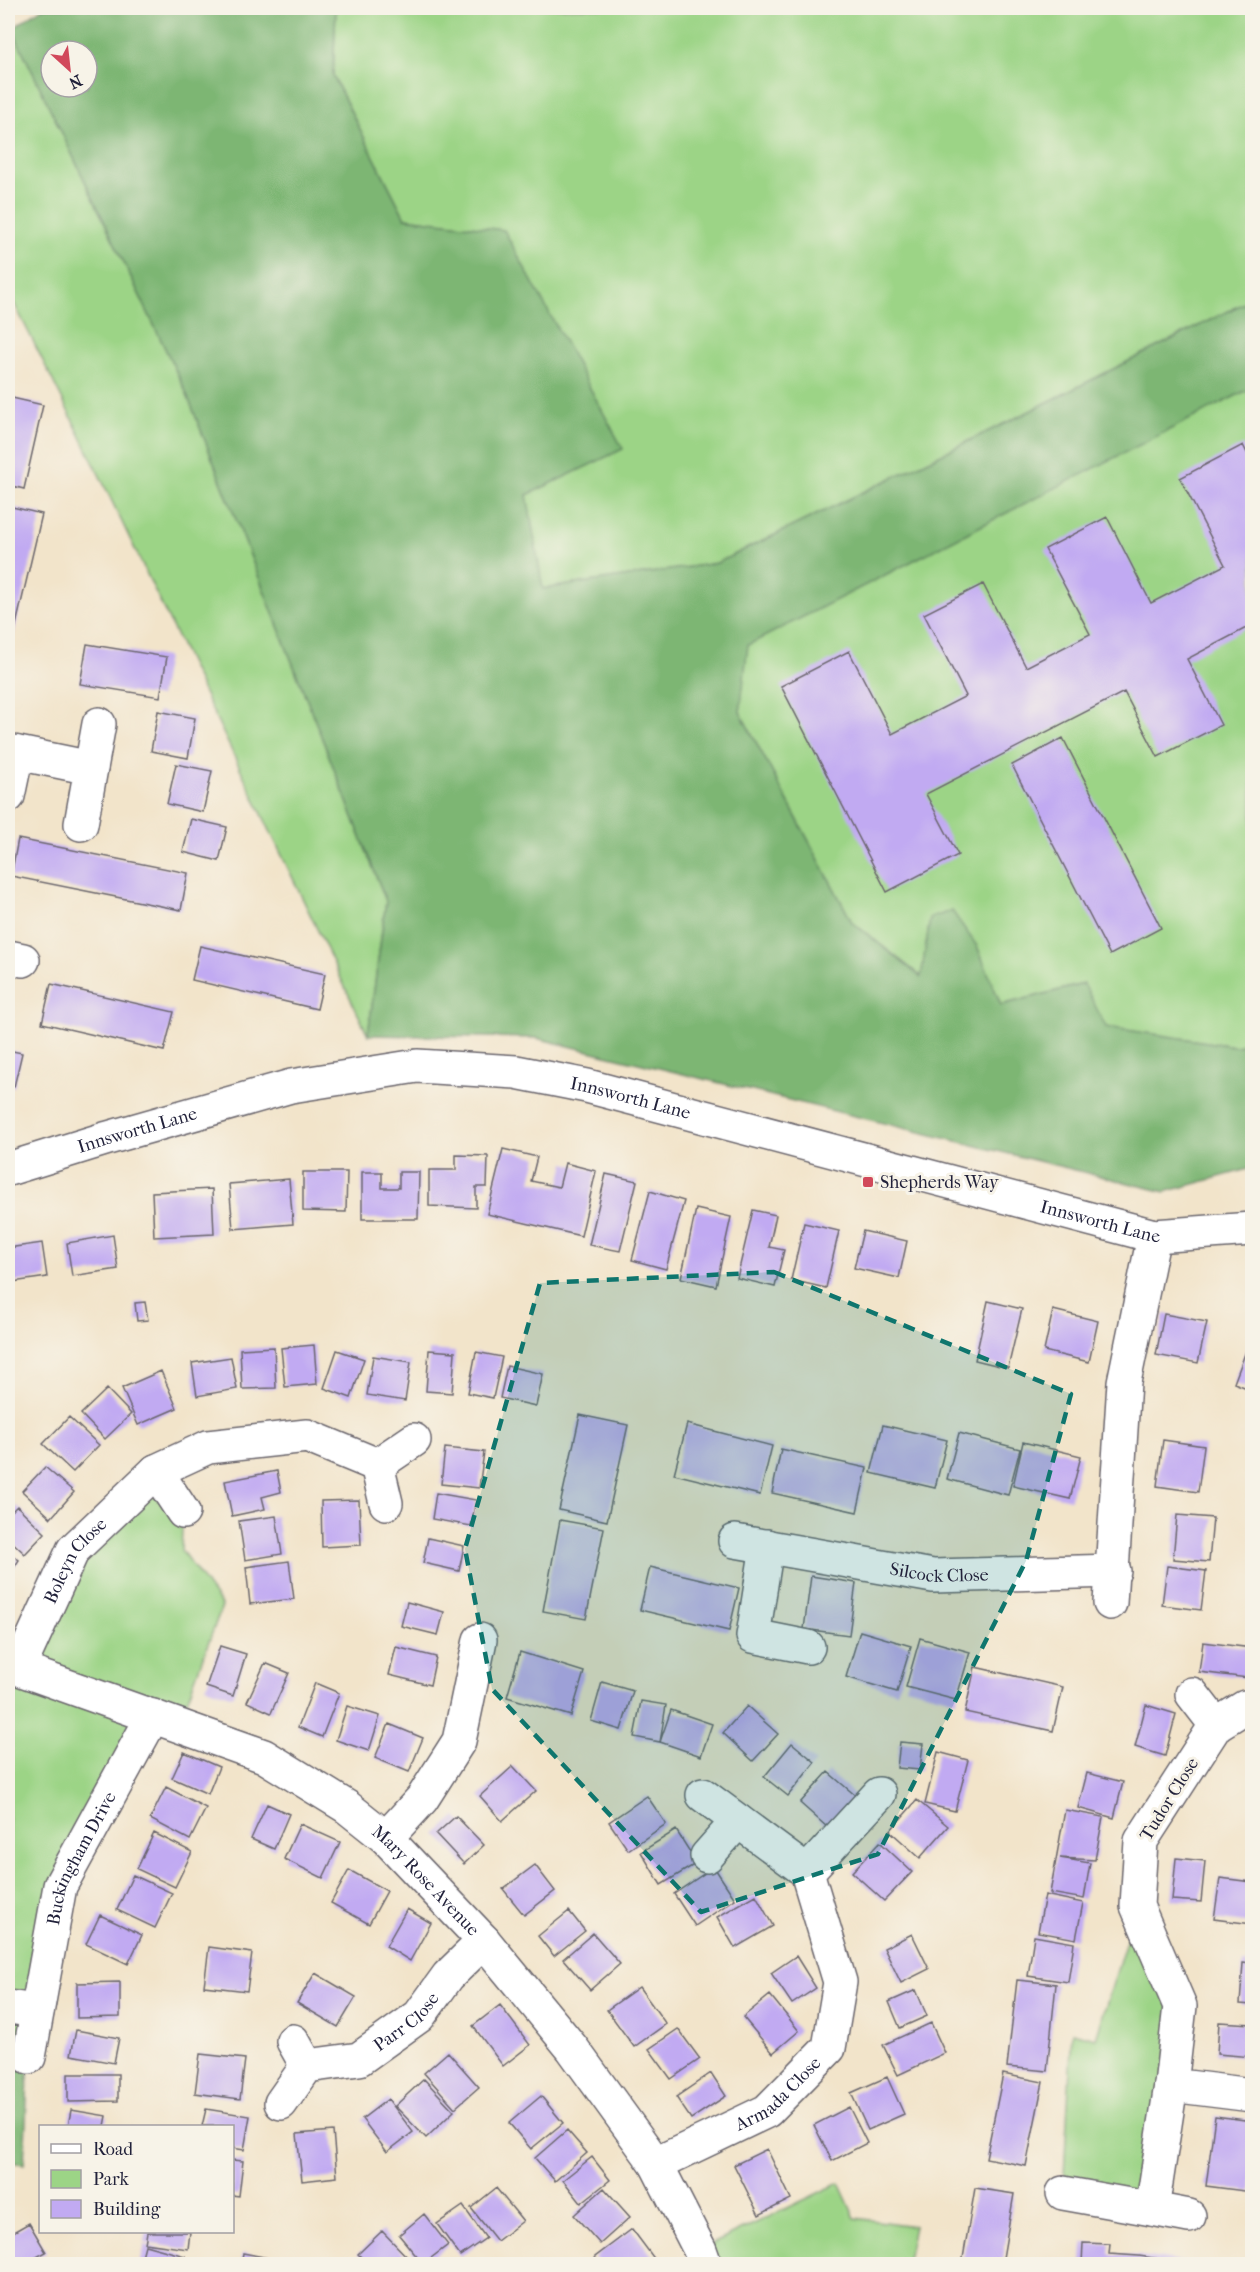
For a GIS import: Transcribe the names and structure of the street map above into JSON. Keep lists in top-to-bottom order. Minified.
{"streets":{"street":["Innsworth Lane","Boleyn Close","Silcock Close","Tudor Close","Buckingham Drive","Mary Rose Avenue","Parr Close","Armada Close"]},"crossings":[["Boleyn Close","Mary Rose Avenue"],["Buckingham Drive","Mary Rose Avenue"],["Mary Rose Avenue","Parr Close"],["Mary Rose Avenue","Armada Close"]],"places":{"transit":["Shepherds Way"]},"legend":["Road","Park","Building"],"north":"bottom right"}
